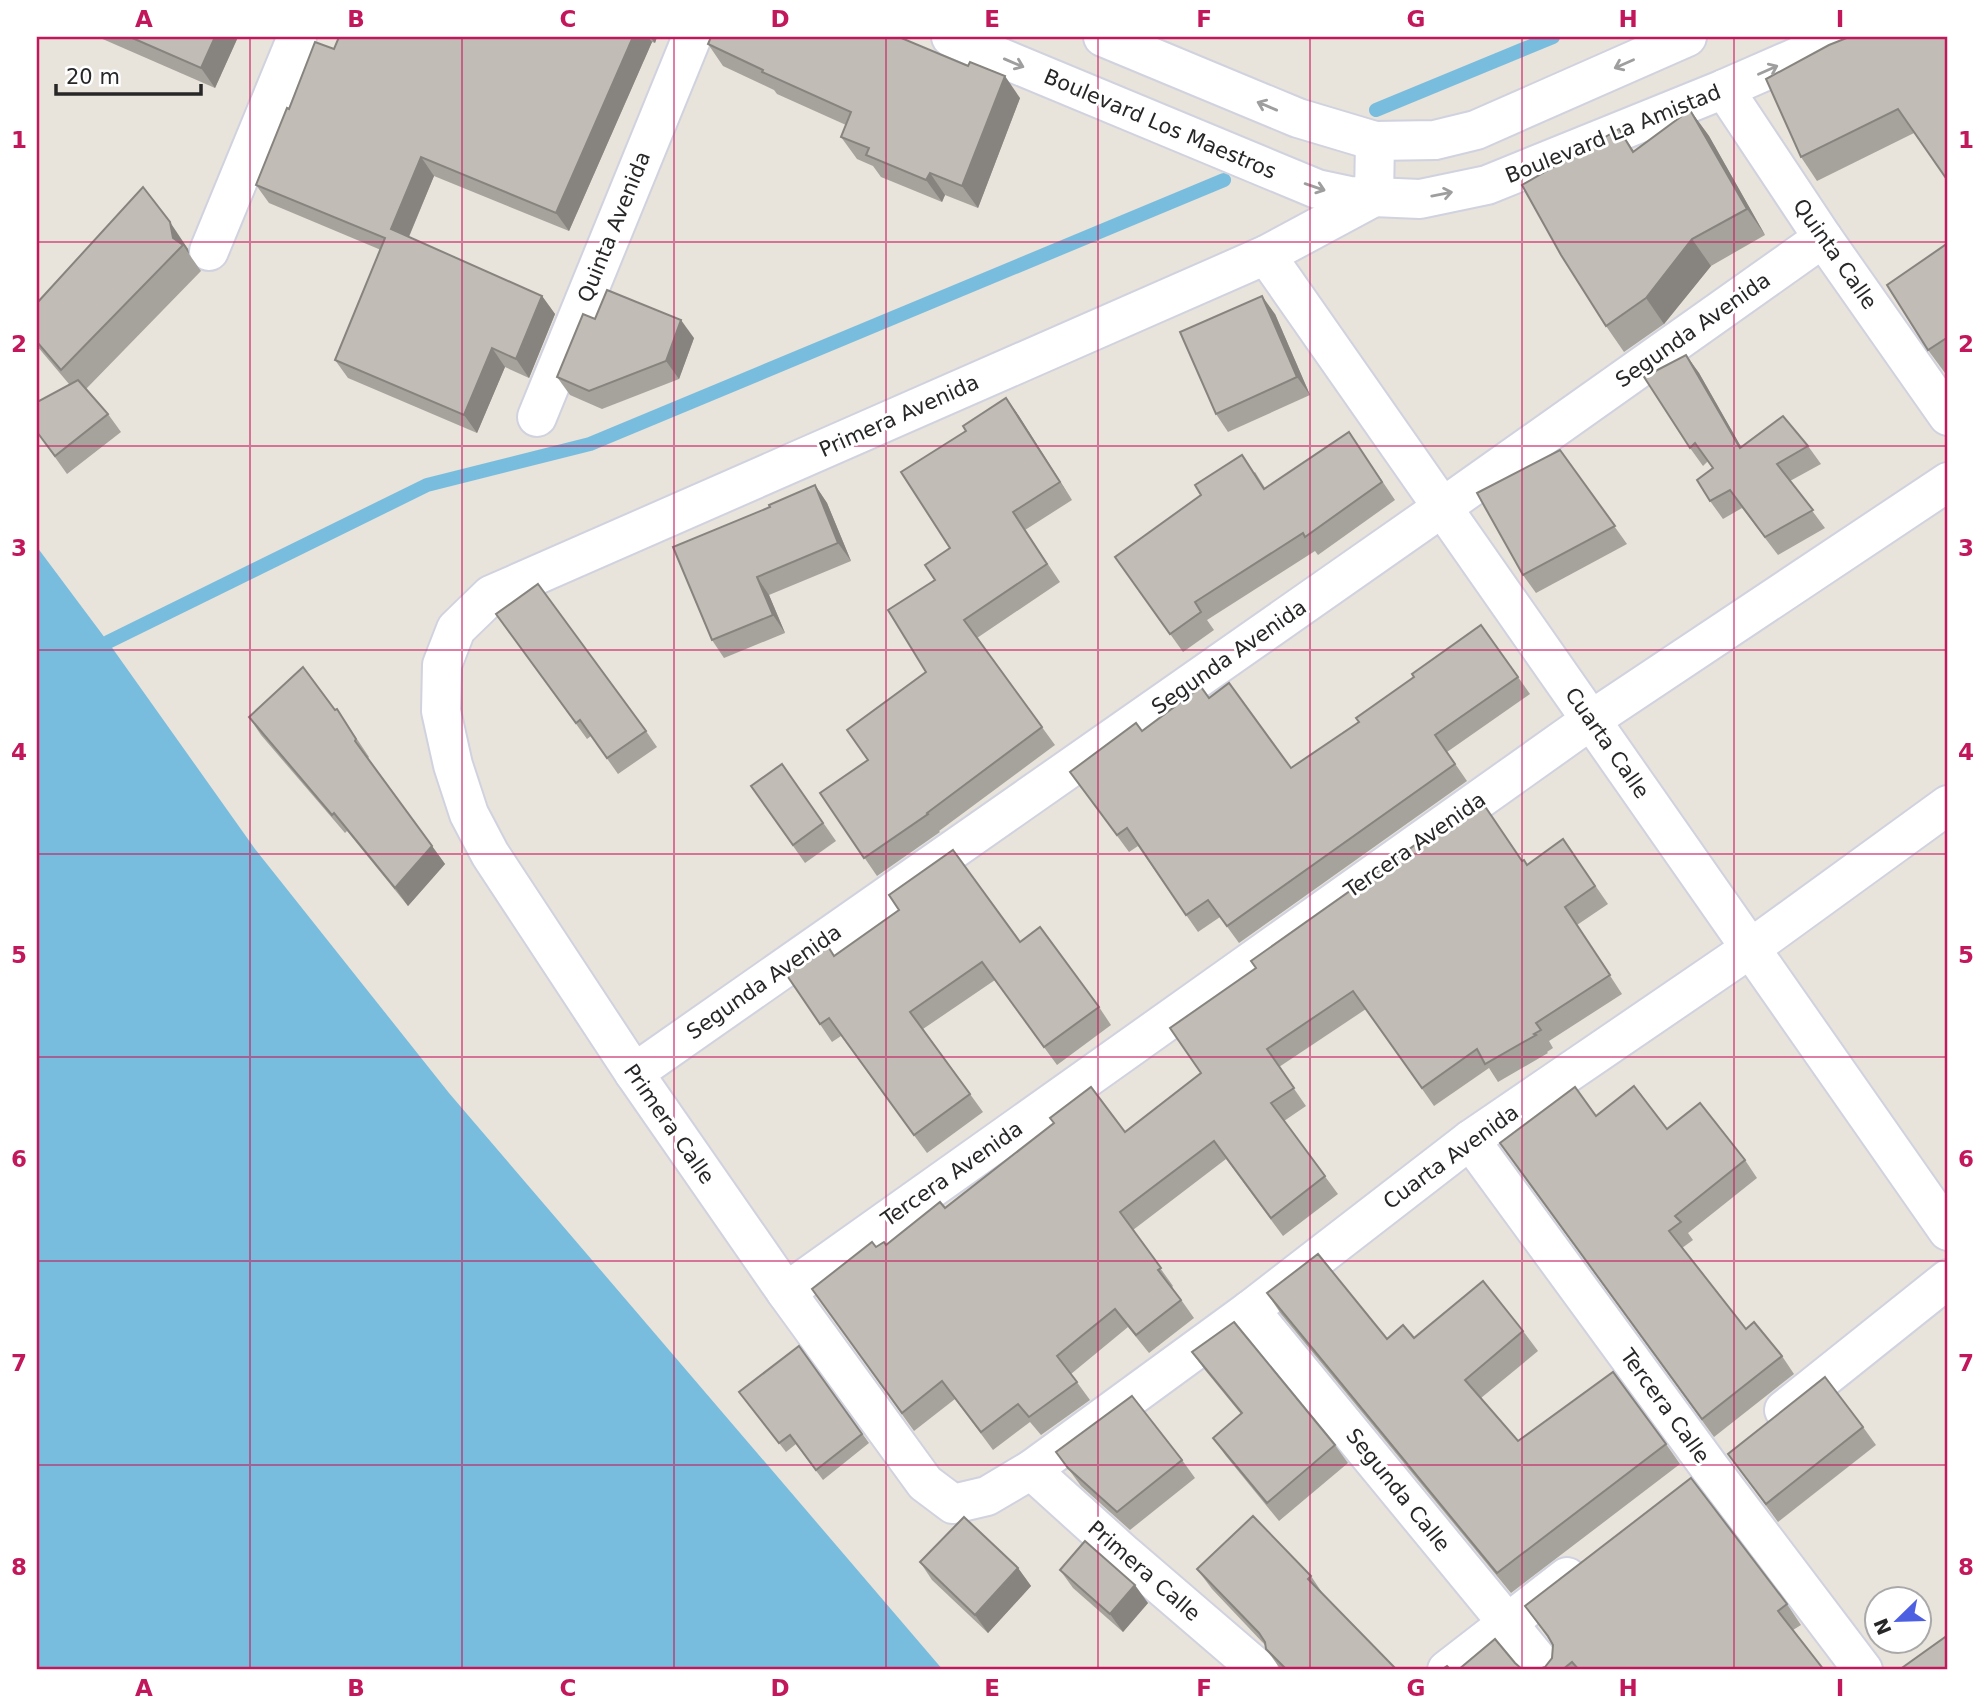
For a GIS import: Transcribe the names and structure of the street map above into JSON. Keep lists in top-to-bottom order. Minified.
{"streets":{"street":["Boulevard Los Maestros","Boulevard La Amistad","Quinta Avenida","Quinta Calle","Segunda Avenida","Primera Avenida","Cuarta Calle","Tercera Avenida","Primera Calle","Cuarta Avenida","Tercera Calle","Segunda Calle"]},"crossings":[["Boulevard Los Maestros","Boulevard La Amistad"],["Boulevard Los Maestros","Primera Avenida"],["Boulevard La Amistad","Quinta Calle"],["Boulevard La Amistad","Primera Avenida"],["Quinta Calle","Segunda Avenida"],["Segunda Avenida","Cuarta Calle"],["Segunda Avenida","Primera Calle"],["Primera Avenida","Cuarta Calle"],["Primera Avenida","Primera Calle"],["Cuarta Calle","Tercera Avenida"],["Cuarta Calle","Cuarta Avenida"],["Tercera Avenida","Primera Calle"],["Primera Calle","Cuarta Avenida"],["Cuarta Avenida","Tercera Calle"],["Cuarta Avenida","Segunda Calle"]],"scale_bar":"20 m","north":"bottom left","grid":{"columns":["A","B","C","D","E","F","G","H","I"],"rows":["1","2","3","4","5","6","7","8"]}}
